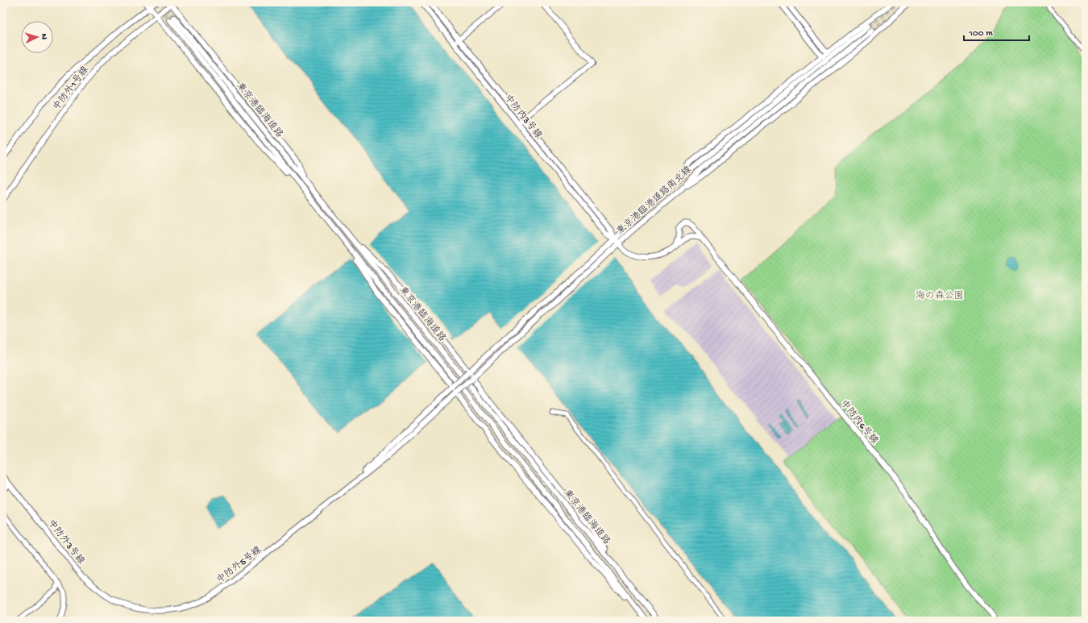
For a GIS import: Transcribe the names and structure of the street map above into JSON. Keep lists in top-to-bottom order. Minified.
{"streets":{"street":["中防外1号線","東京港臨海道路","中防内3号線","東京港臨港道路南北線","中防内6号線","中防外3号線","中防外5号線"]},"crossings":[["中防内3号線","東京港臨港道路南北線"],["東京港臨港道路南北線","中防外5号線"],["中防外3号線","中防外5号線"]],"parks":["海の森公園"],"scale_bar":"100 m","north":"right"}
